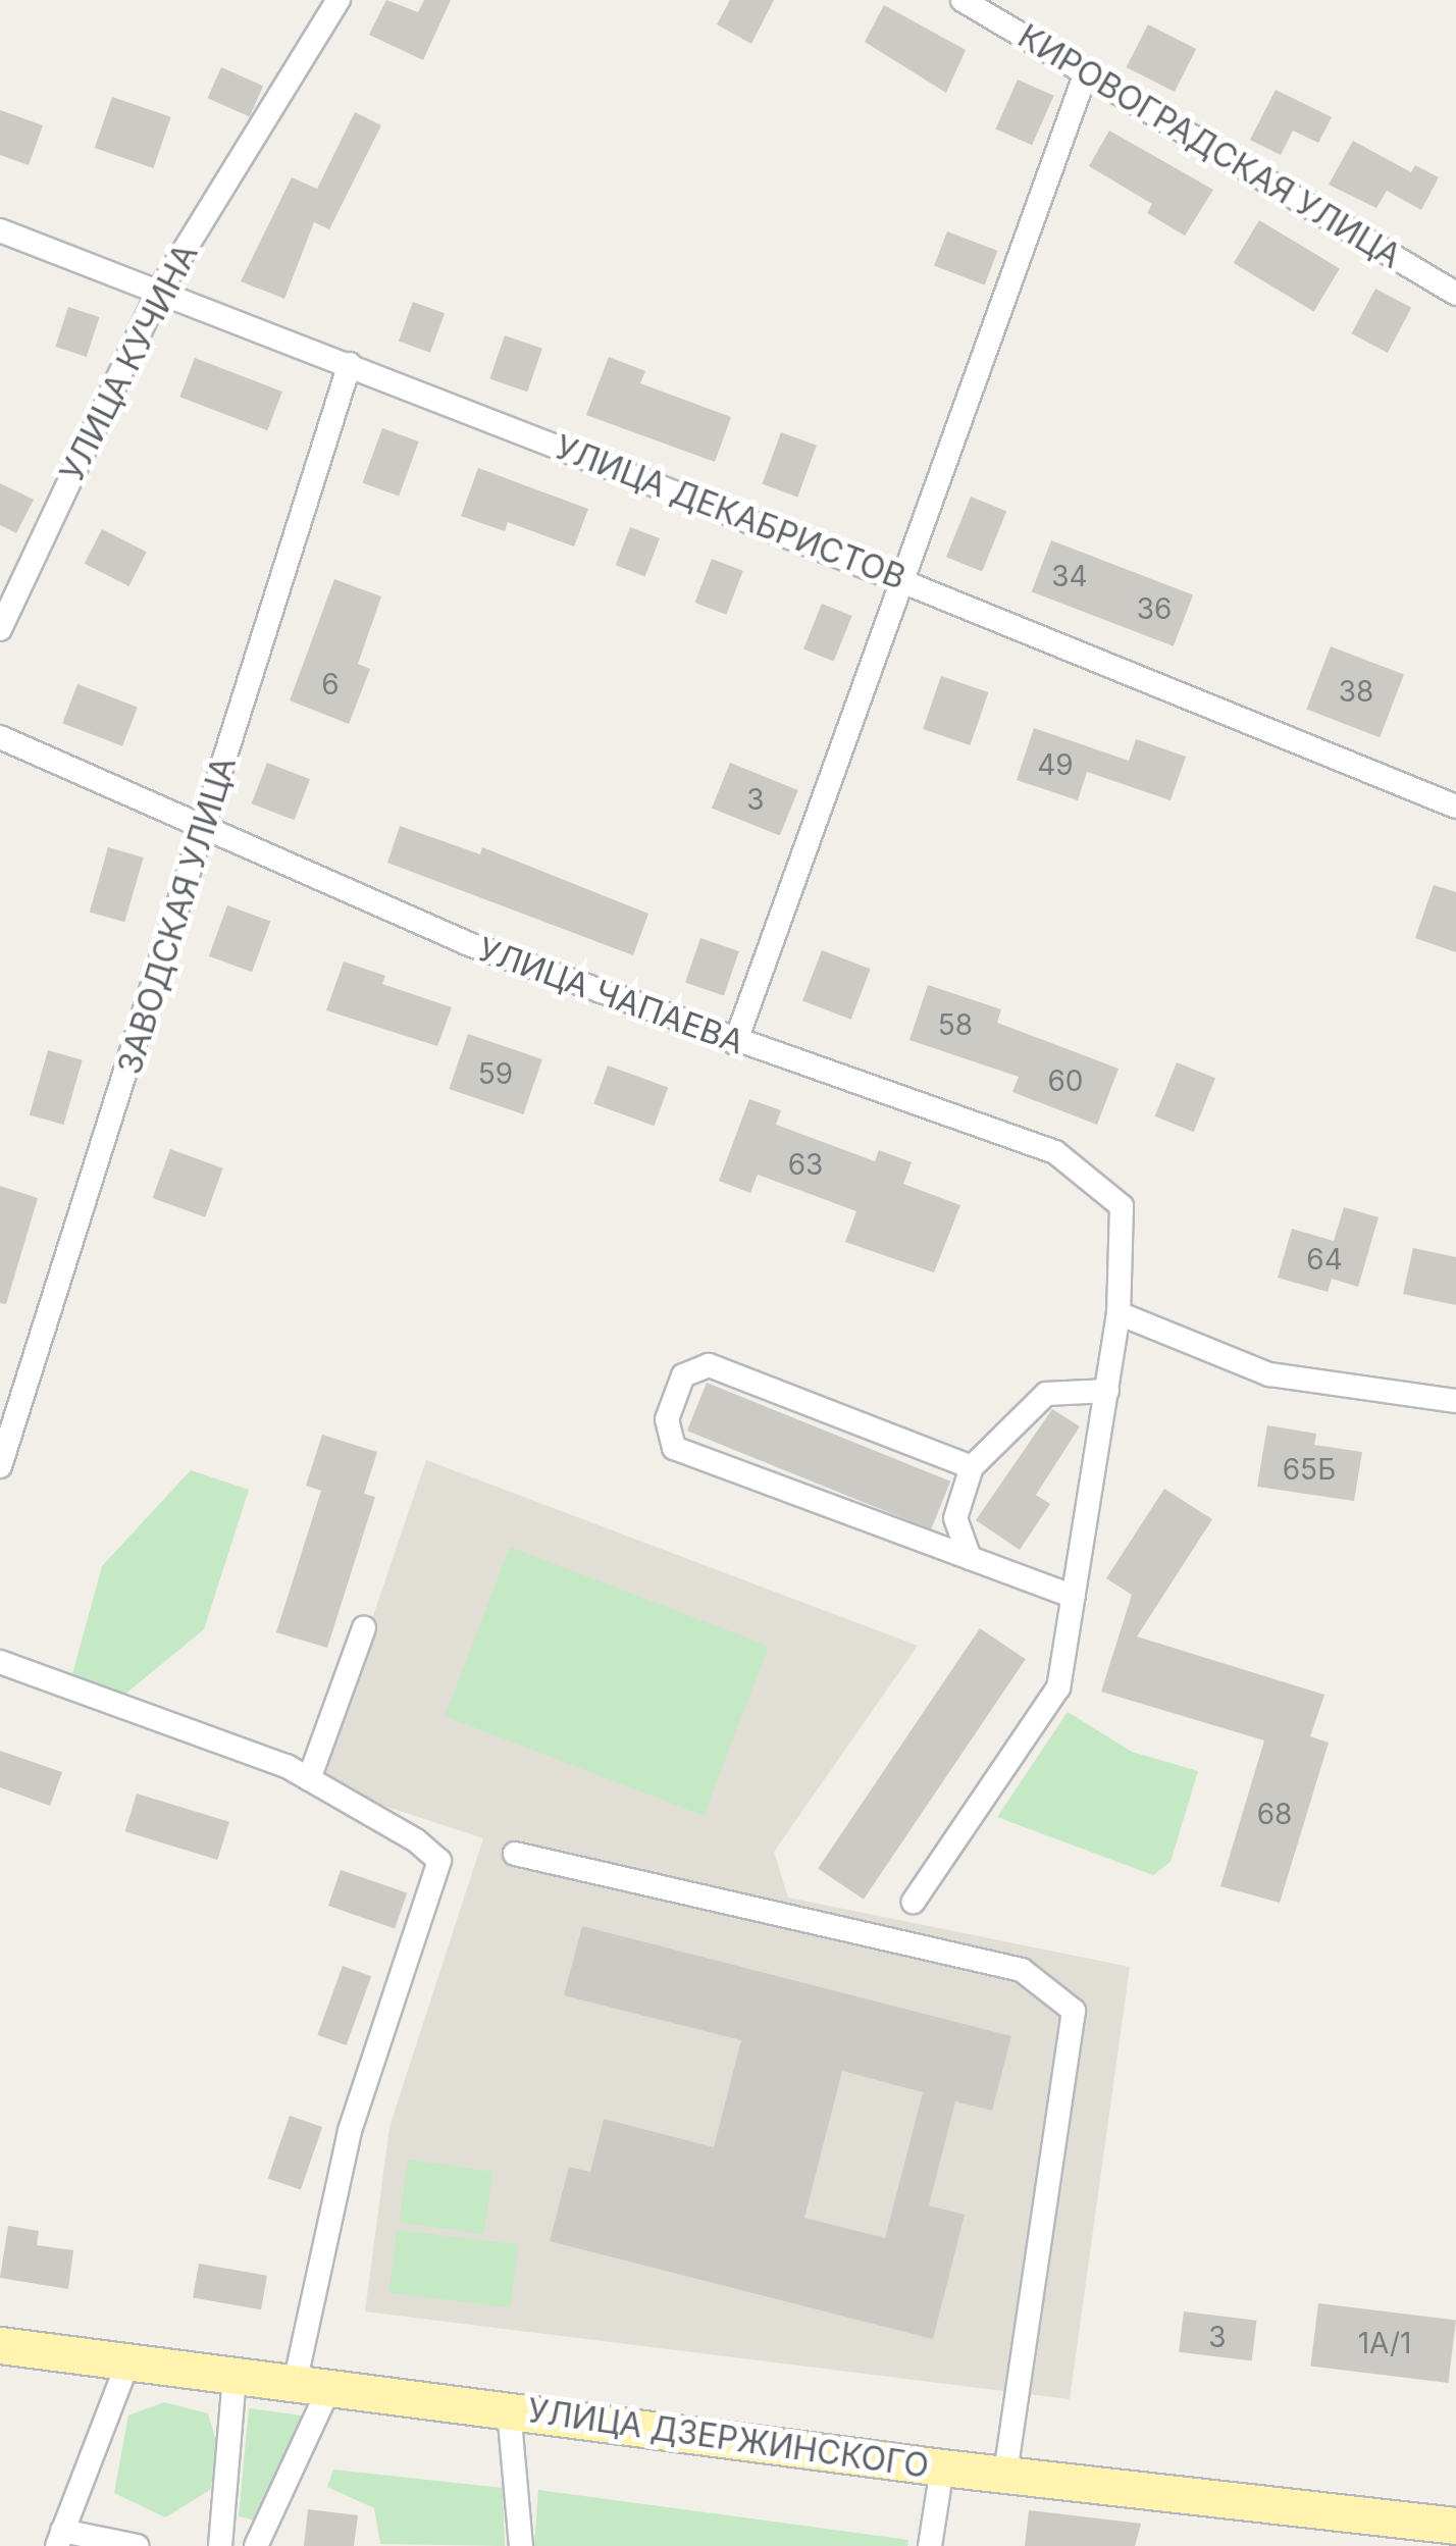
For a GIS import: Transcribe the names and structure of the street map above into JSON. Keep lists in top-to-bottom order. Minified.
{"streets":{"main road":["УЛИЦА ДЗЕРЖИНСКОГО"],"street":["КИРОВОГРАДСКАЯ УЛИЦА","УЛИЦА КУЧИНА","УЛИЦА ДЕКАБРИСТОВ","ЗАВОДСКАЯ УЛИЦА","УЛИЦА ЧАПАЕВА"]},"crossings":[["УЛИЦА КУЧИНА","УЛИЦА ДЕКАБРИСТОВ"],["УЛИЦА ДЕКАБРИСТОВ","ЗАВОДСКАЯ УЛИЦА"],["ЗАВОДСКАЯ УЛИЦА","УЛИЦА ЧАПАЕВА"]],"house_numbers":["34","36","6","38","49","3","58","59","60","63","64","65Б","68","3","1А/1"]}
